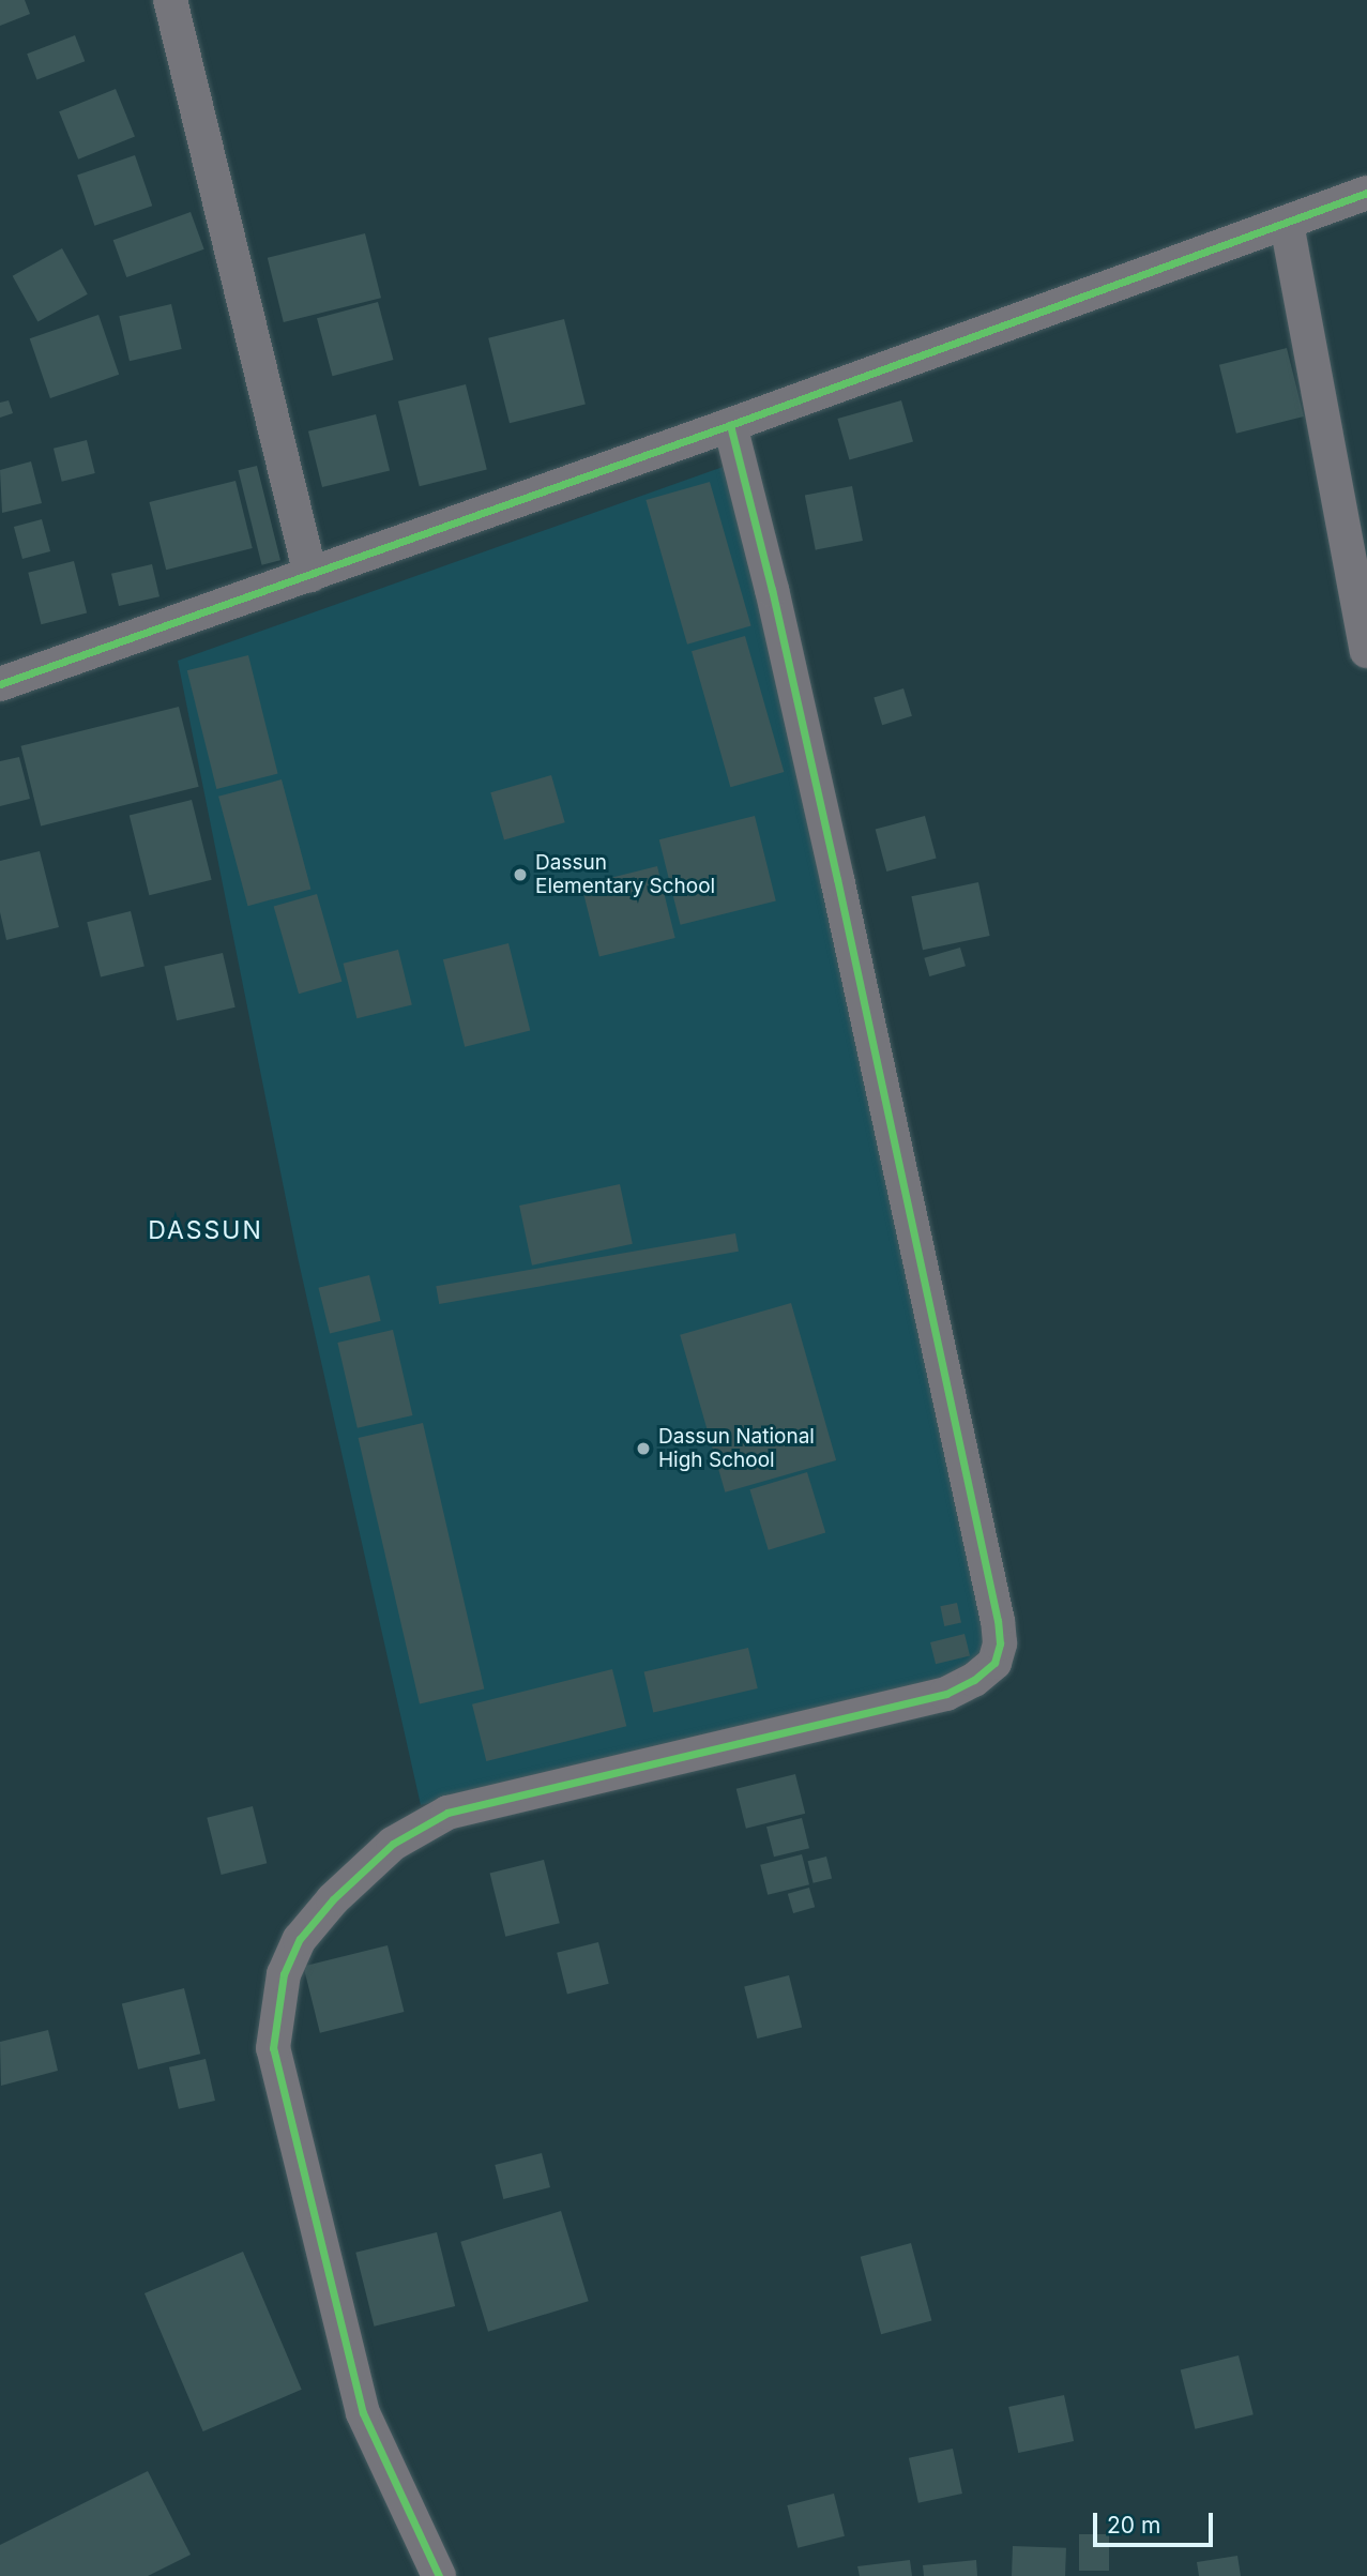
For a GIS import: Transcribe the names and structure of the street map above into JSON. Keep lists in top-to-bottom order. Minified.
{"districts":["DASSUN"],"places":["Dassun Elementary School","Dassun National High School"],"scale_bar":"20 m"}
